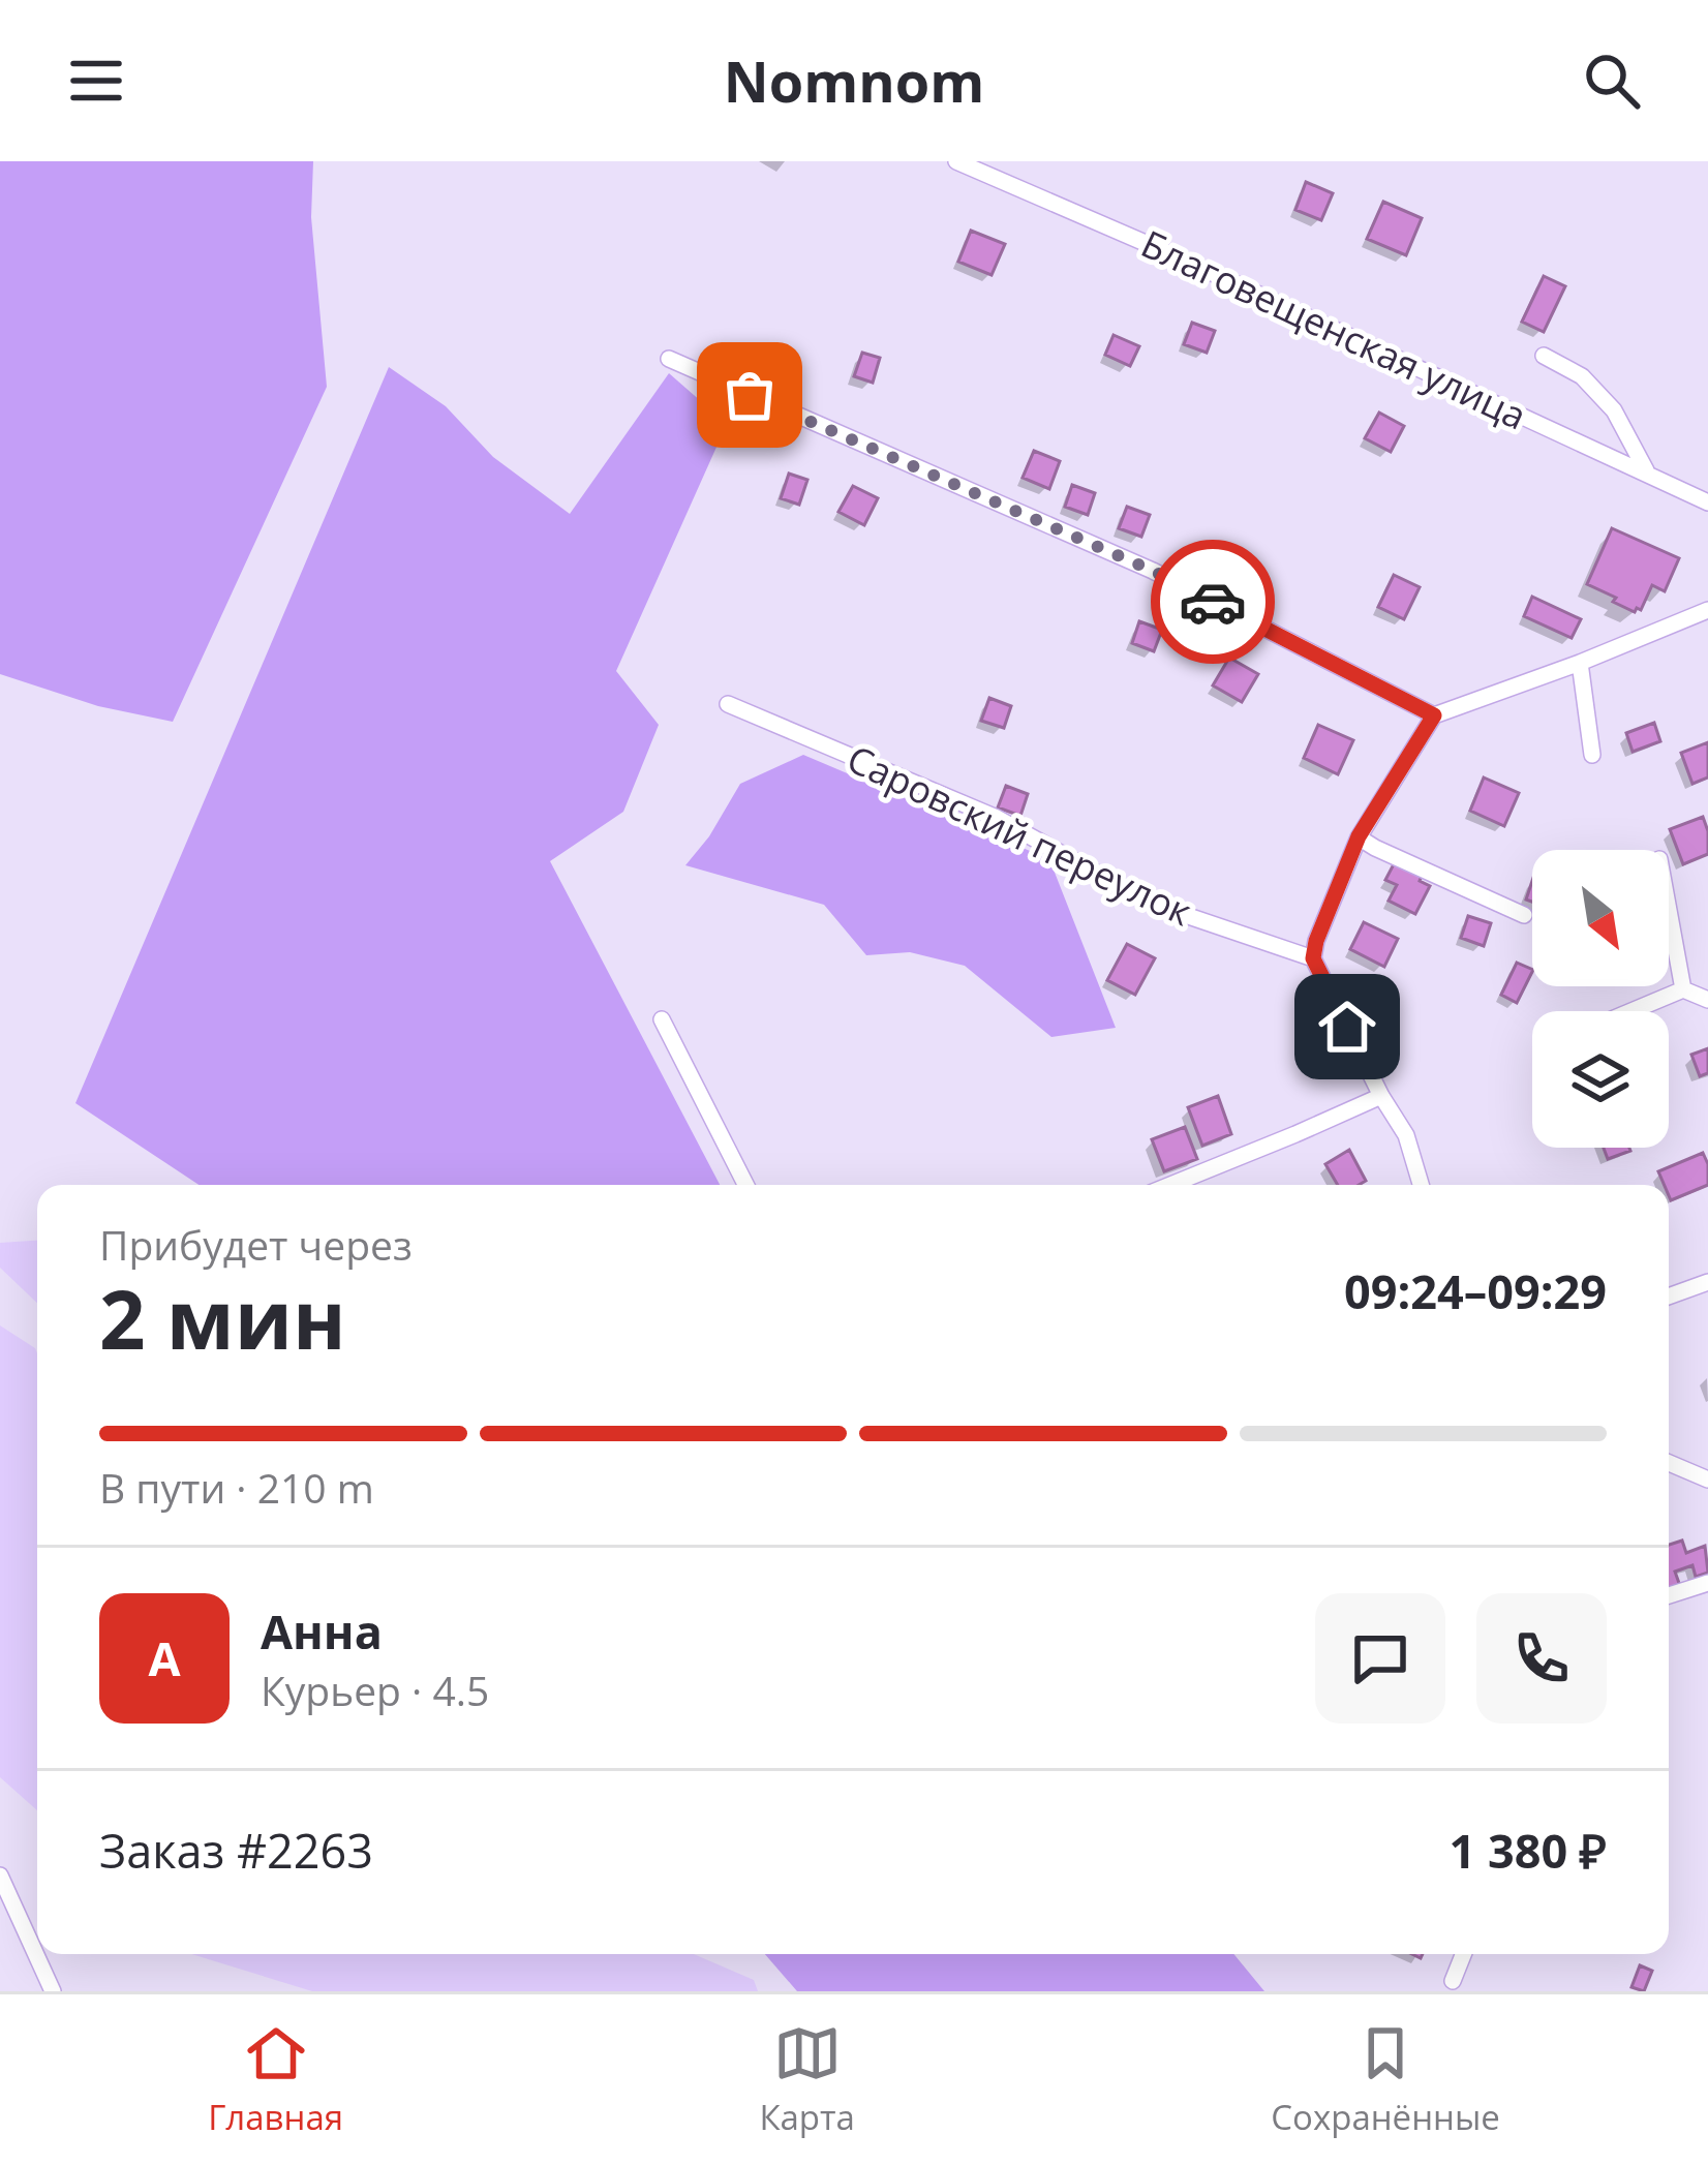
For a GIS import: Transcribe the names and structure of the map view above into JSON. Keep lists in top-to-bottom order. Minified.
{"streets":{"street":["Благовещенская улица","Саровский переулок"]},"north":"bottom right","page":{"header":"Nomnom","heading":["2 мин","Прибудет через","09:24–09:29"],"panel":["Анна","Курьер · 4.5","Заказ #2263","1 380 ₽"],"bar":"В пути · 210 m","round":"А","tabs":["Главная","Карта","Сохранённые"]}}
